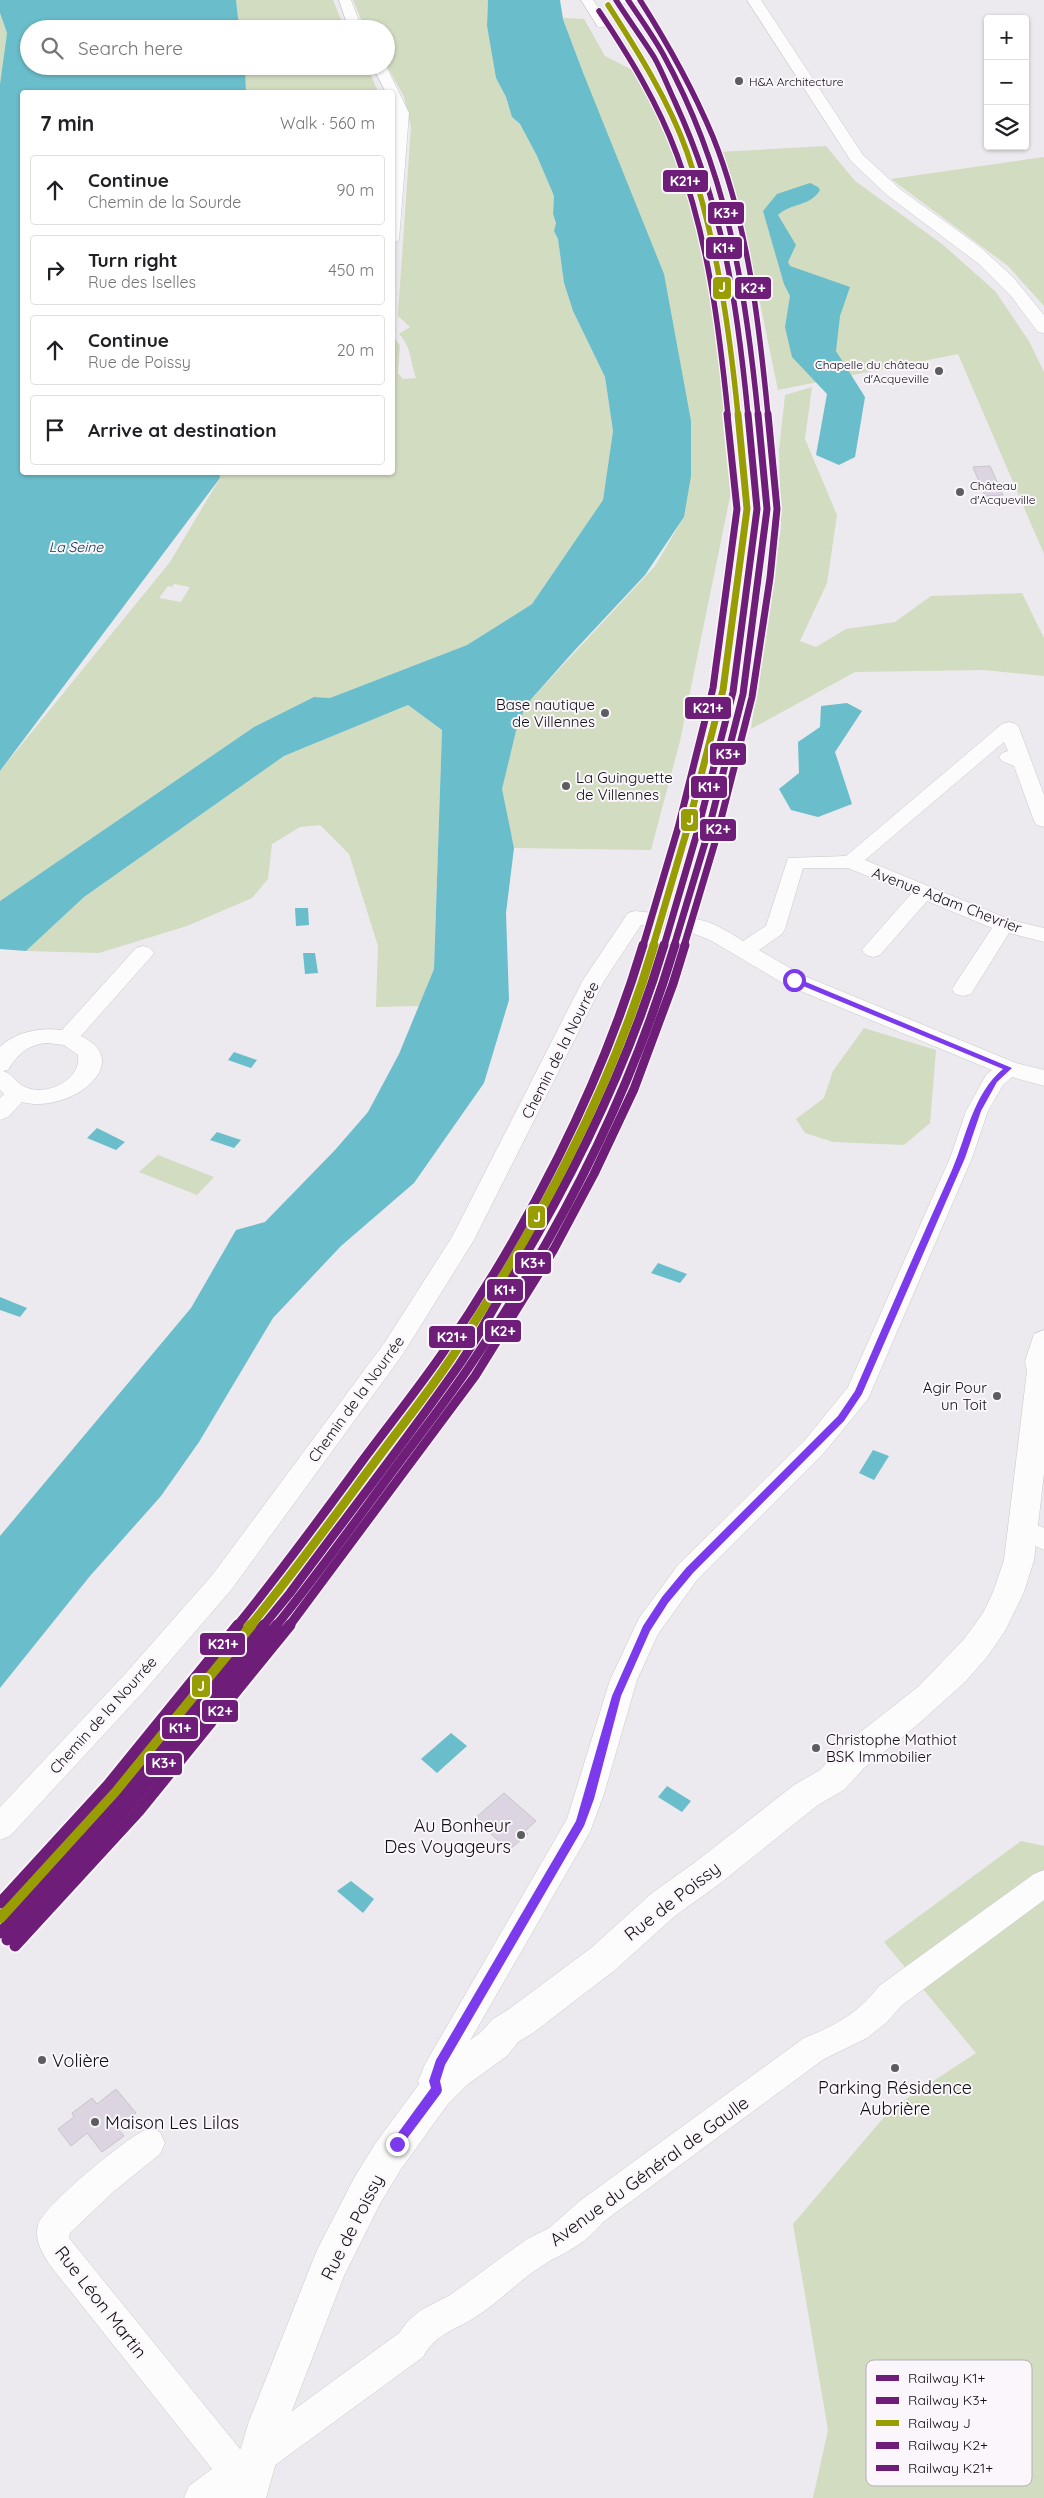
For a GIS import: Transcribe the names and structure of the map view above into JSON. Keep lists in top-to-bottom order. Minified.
{"streets":{"main road":["Rue de Poissy"],"street":["Avenue Adam Chevrier","Chemin de la Nourrée","Avenue du Général de Gaulle","Rue Léon Martin"]},"crossings":[["Rue de Poissy","Avenue du Général de Gaulle"],["Rue de Poissy","Rue Léon Martin"],["Avenue du Général de Gaulle","Rue Léon Martin"]],"water":["La Seine"],"places":["H&A Architecture","Chapelle du château d'Acqueville","Château d'Acqueville","Base nautique de Villennes","La Guinguette de Villennes","Agir Pour un Toit","Christophe Mathiot BSK Immobilier","Au Bonheur Des Voyageurs","Volière","Parking Résidence Aubrière","Maison Les Lilas"],"lines":["rail line K1+","rail line K3+","rail line K2+","rail line J","rail line K21+"],"legend":["Railway K1+","Railway K3+","Railway J","Railway K2+","Railway K21+"],"page":{"map_buttons":["+","−"],"search":"Search here","heading":["7 min","Walk · 560 m"],"list":[["Continue","Chemin de la Sourde","90 m"],["Turn right","Rue des Iselles","450 m"],["Continue","Rue de Poissy","20 m"],"Arrive at destination"]}}
